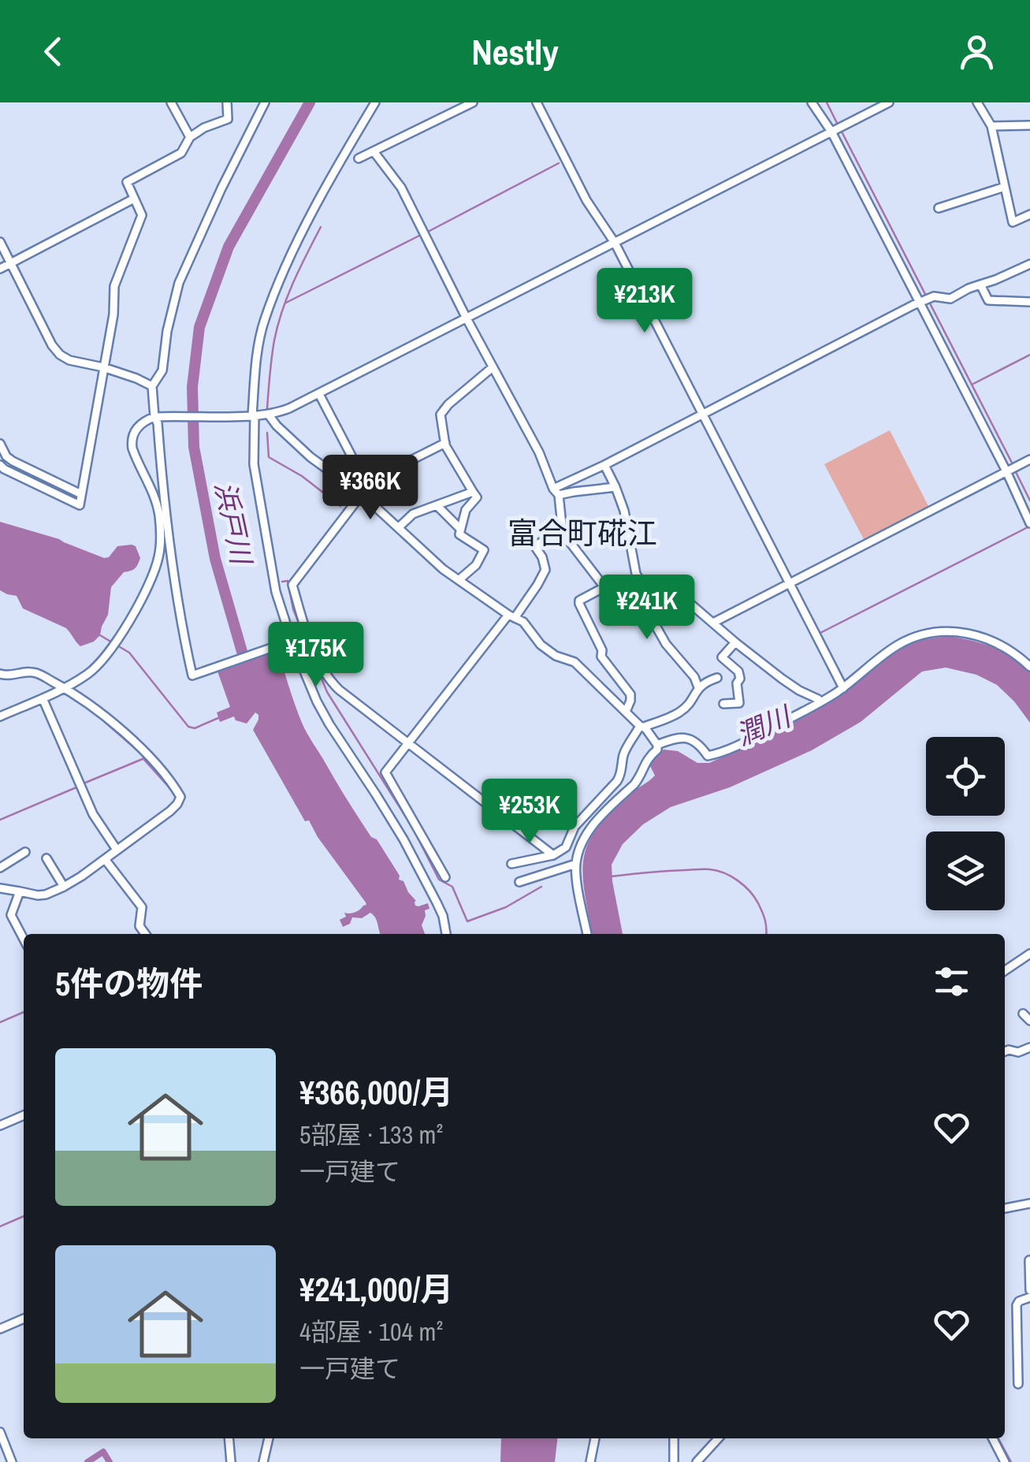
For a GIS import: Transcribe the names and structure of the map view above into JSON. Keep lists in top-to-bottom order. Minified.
{"districts":["富合町硴江"],"water":["浜戸川","潤川"],"page":{"header":"Nestly","price":["¥213K","¥366K","¥241K","¥175K","¥253K"],"heading":"5件の物件","list":[{"name":"¥366,000/月","note":"5部屋 · 133 m² · 一戸建て"},{"name":"¥241,000/月","note":"4部屋 · 104 m² · 一戸建て"}]}}
